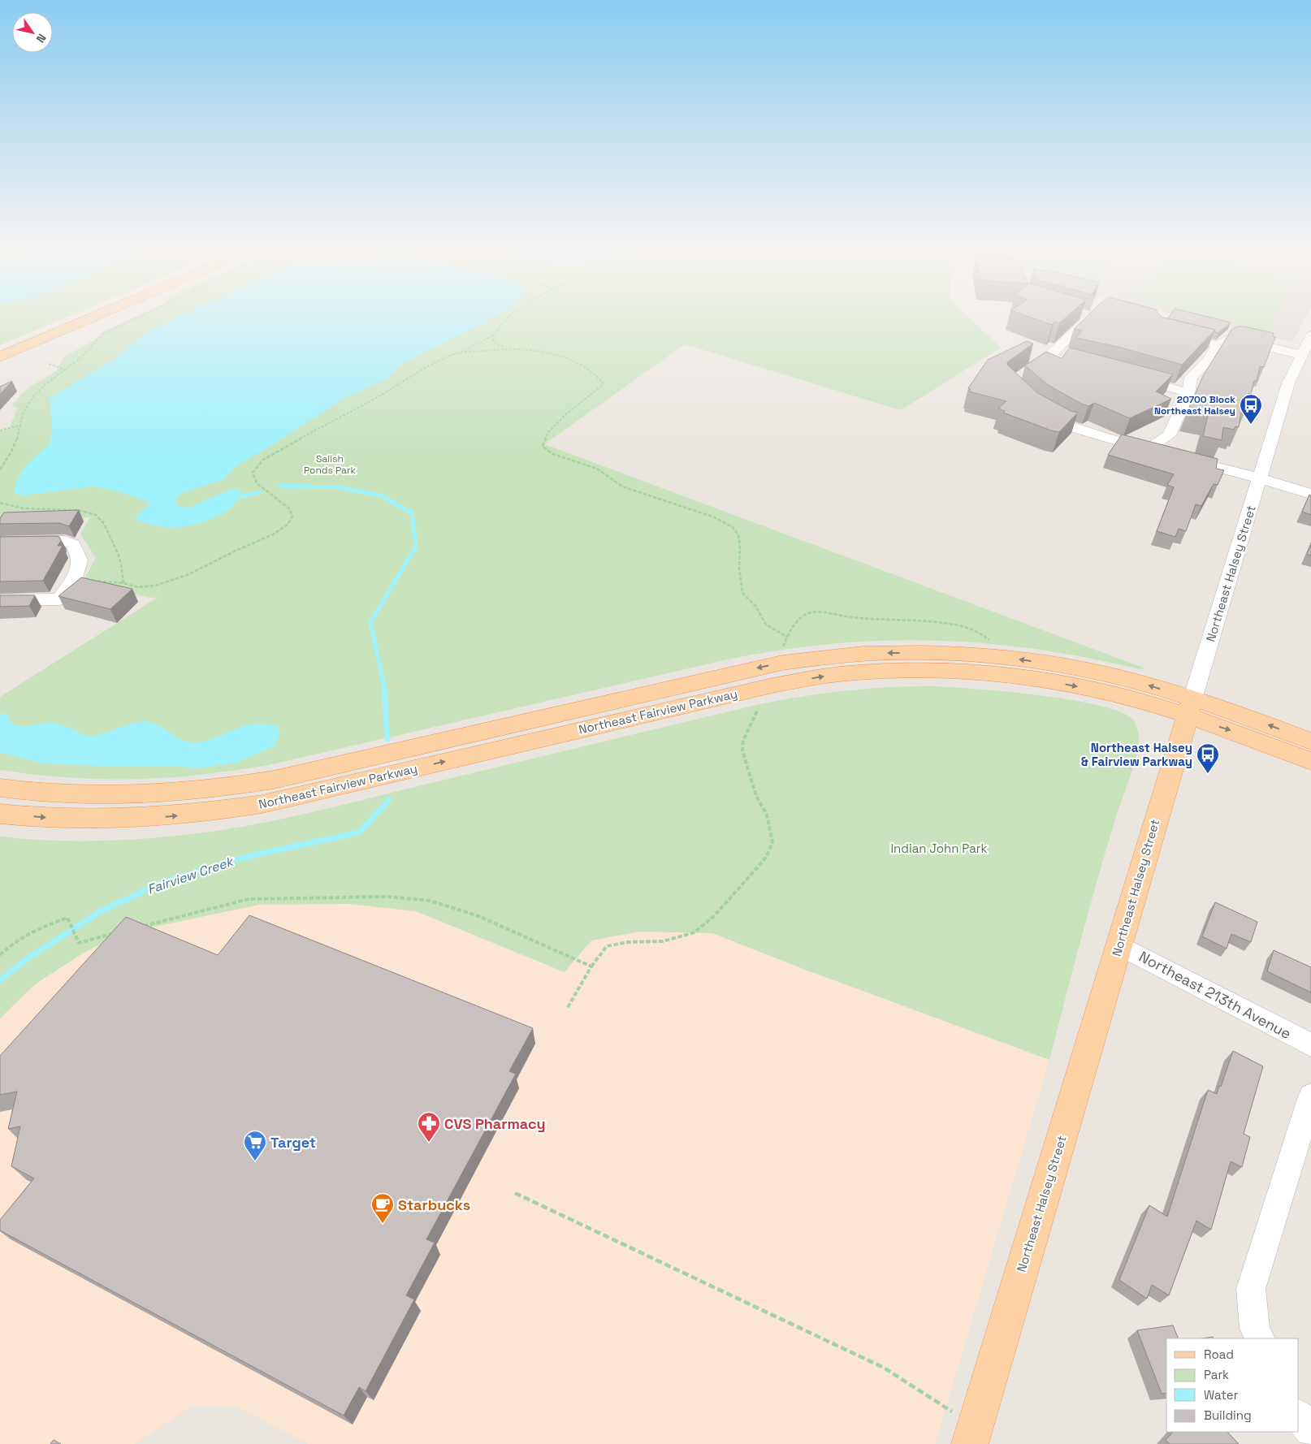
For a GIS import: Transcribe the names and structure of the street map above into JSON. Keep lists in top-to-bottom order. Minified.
{"streets":{"main road":["Northeast Halsey Street","Northeast Fairview Parkway"],"street":["Northeast 213th Avenue"]},"crossings":[["Northeast Halsey Street","Northeast Fairview Parkway"],["Northeast Halsey Street","Northeast 213th Avenue"]],"water":["Fairview Creek"],"parks":["Salish Ponds Park","Indian John Park"],"places":{"bus stop":["20700 Block Northeast Halsey","Northeast Halsey & Fairview Parkway"],"pharmacy":["CVS Pharmacy"],"supermarket":["Target"],"cafe":["Starbucks"]},"legend":["Road","Park","Water","Building"],"north":"bottom right"}
